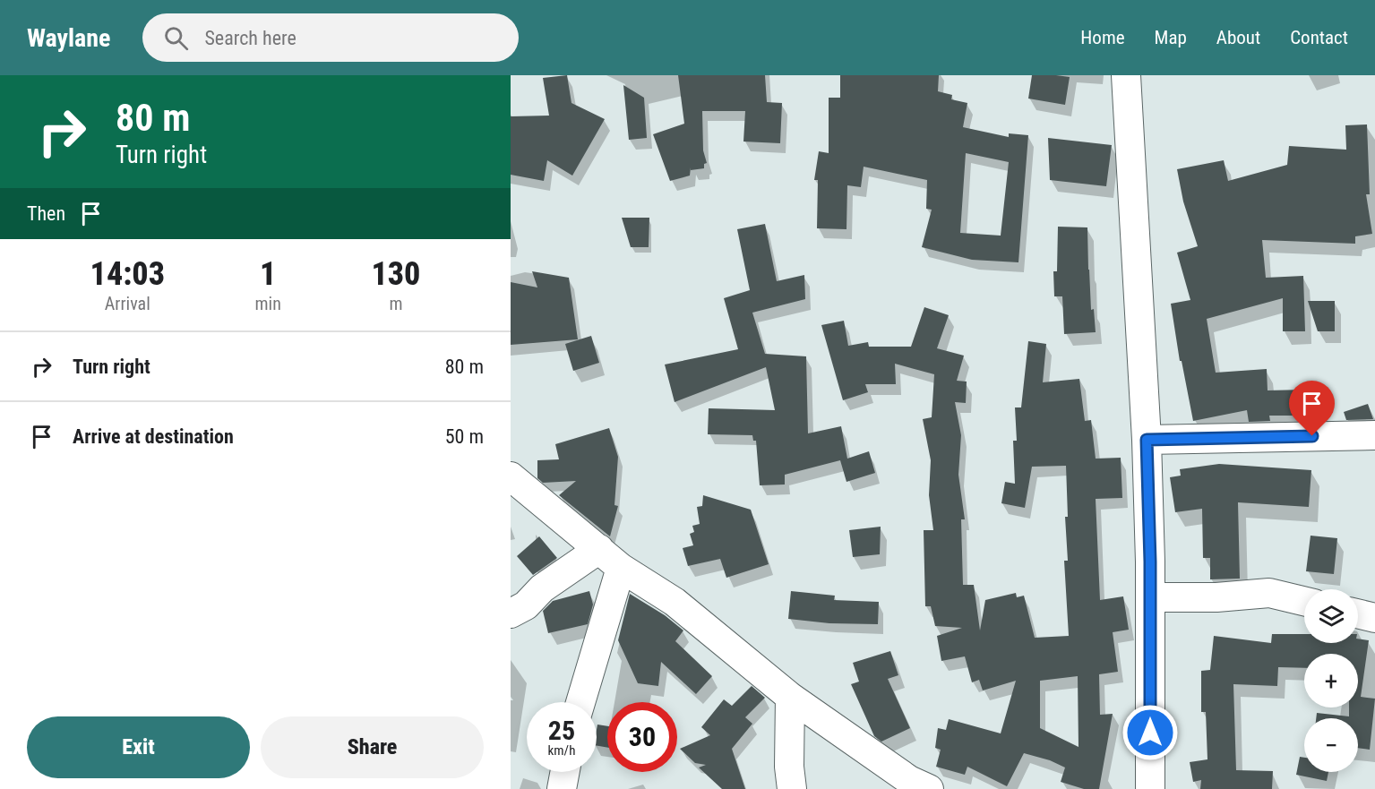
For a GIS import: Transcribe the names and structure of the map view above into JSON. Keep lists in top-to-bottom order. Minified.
{"page":{"header":"Waylane","search":"Search here","nav":["Home","Map","About","Contact"],"turn":["80 m","Turn right"],"then":"Then","eta":["14:03","Arrival","1","min","130","m"],"list":[{"name":"Turn right","value":"80 m"},{"name":"Arrive at destination","value":"50 m"}],"map_buttons":["+","−"],"speed":"25 km/h","limit":"30","buttons":["Exit","Share"]}}
